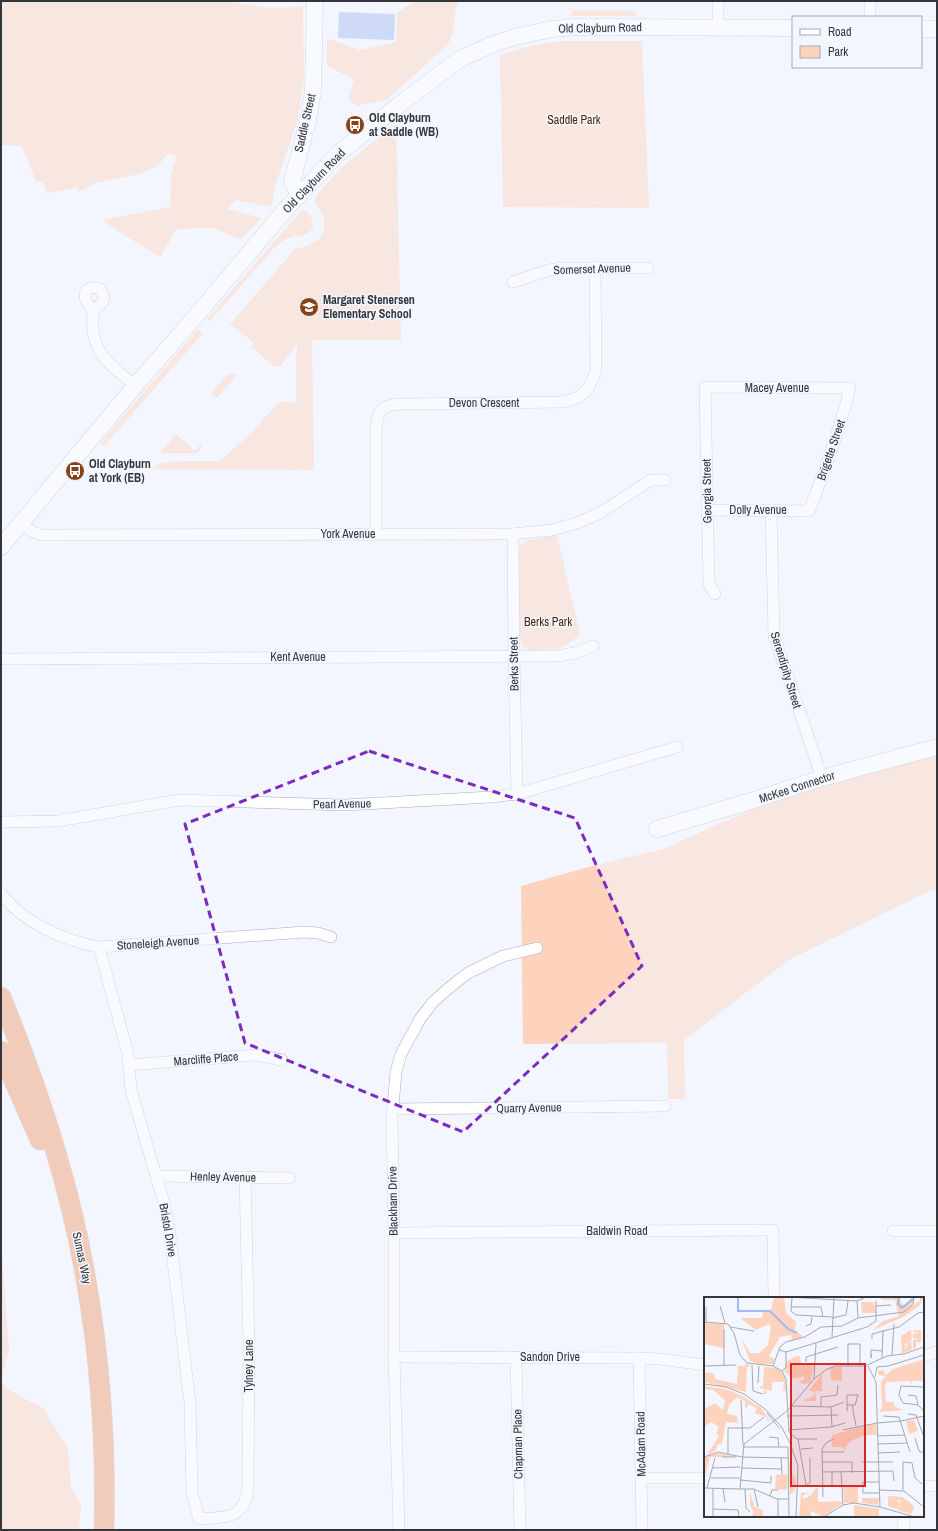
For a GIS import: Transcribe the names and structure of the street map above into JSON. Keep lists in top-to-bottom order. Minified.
{"streets":{"highway":["Sumas Way"],"main road":["Old Clayburn Road","Saddle Street","McKee Connector"],"street":["Somerset Avenue","Macey Avenue","Devon Crescent","Brigette Street","Georgia Street","Dolly Avenue","York Avenue","Kent Avenue","Berks Street","Serendipity Street","Pearl Avenue","Stoneleigh Avenue","Marcliffe Place","Quarry Avenue","Henley Avenue","Blackham Drive","Bristol Drive","Baldwin Road","Sandon Drive","Tylney Lane","Chapman Place","McAdam Road"]},"crossings":[["Old Clayburn Road","Saddle Street"],["Old Clayburn Road","York Avenue"],["Somerset Avenue","Devon Crescent"],["Macey Avenue","Brigette Street"],["Macey Avenue","Georgia Street"],["Devon Crescent","York Avenue"],["Brigette Street","Dolly Avenue"],["Georgia Street","Dolly Avenue"],["Dolly Avenue","Serendipity Street"],["York Avenue","Berks Street"],["Kent Avenue","Berks Street"],["Berks Street","Pearl Avenue"],["Serendipity Street","McKee Connector"],["Stoneleigh Avenue","Bristol Drive"],["Marcliffe Place","Bristol Drive"],["Quarry Avenue","Blackham Drive"],["Henley Avenue","Bristol Drive"],["Henley Avenue","Tylney Lane"],["Blackham Drive","Baldwin Road"],["Blackham Drive","Sandon Drive"],["Bristol Drive","Tylney Lane"],["Sandon Drive","Chapman Place"],["Sandon Drive","McAdam Road"]],"parks":["Saddle Park","Berks Park"],"places":{"bus stop":["Old Clayburn at Saddle (WB)","Old Clayburn at York (EB)"],"school or university":["Margaret Stenersen Elementary School"]},"legend":["Road","Park"]}
